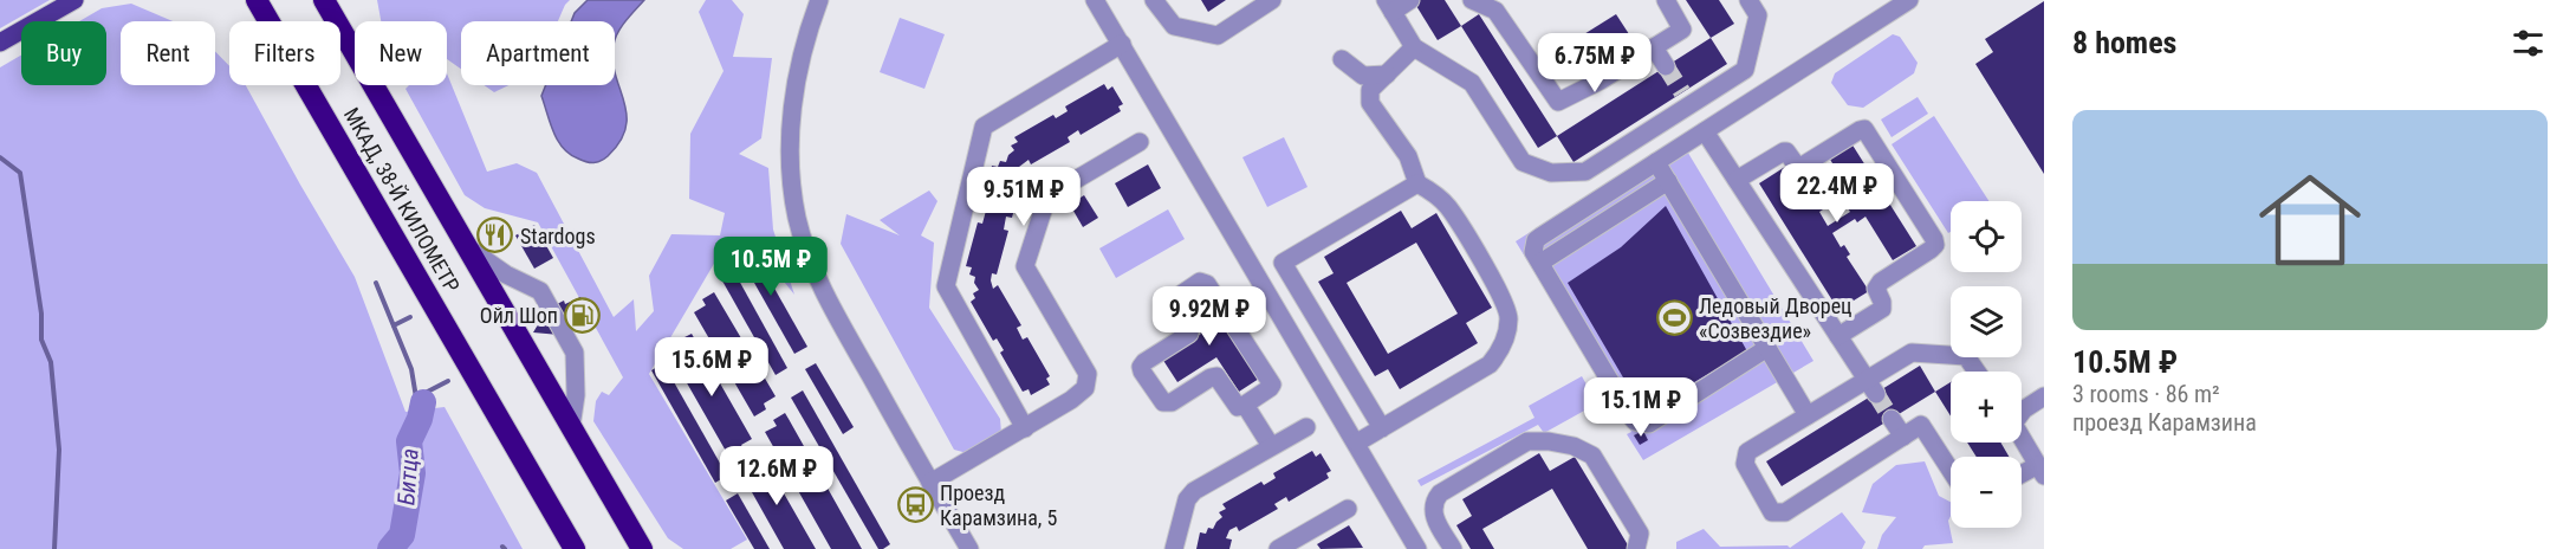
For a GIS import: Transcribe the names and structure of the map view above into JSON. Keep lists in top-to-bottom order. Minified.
{"streets":{"highway":["МКАД, 38-Й КИЛОМЕТР"]},"water":["Битца"],"places":{"restaurant":["Stardogs"],"fuel station":["Ойл Шоп"],"sports":["Ледовый Дворец «Созвездие»"],"bus stop":["Проезд Карамзина, 5"]},"page":{"heading":"8 homes","chip":["Buy","Rent","Filters","New","Apartment"],"price":["6.75M ₽","22.4M ₽","9.51M ₽","10.5M ₽","9.92M ₽","15.6M ₽","15.1M ₽","12.6M ₽"],"list":[{"name":"10.5M ₽","note":"3 rooms · 86 m² · проезд Карамзина"}],"map_buttons":["+","−"]}}
